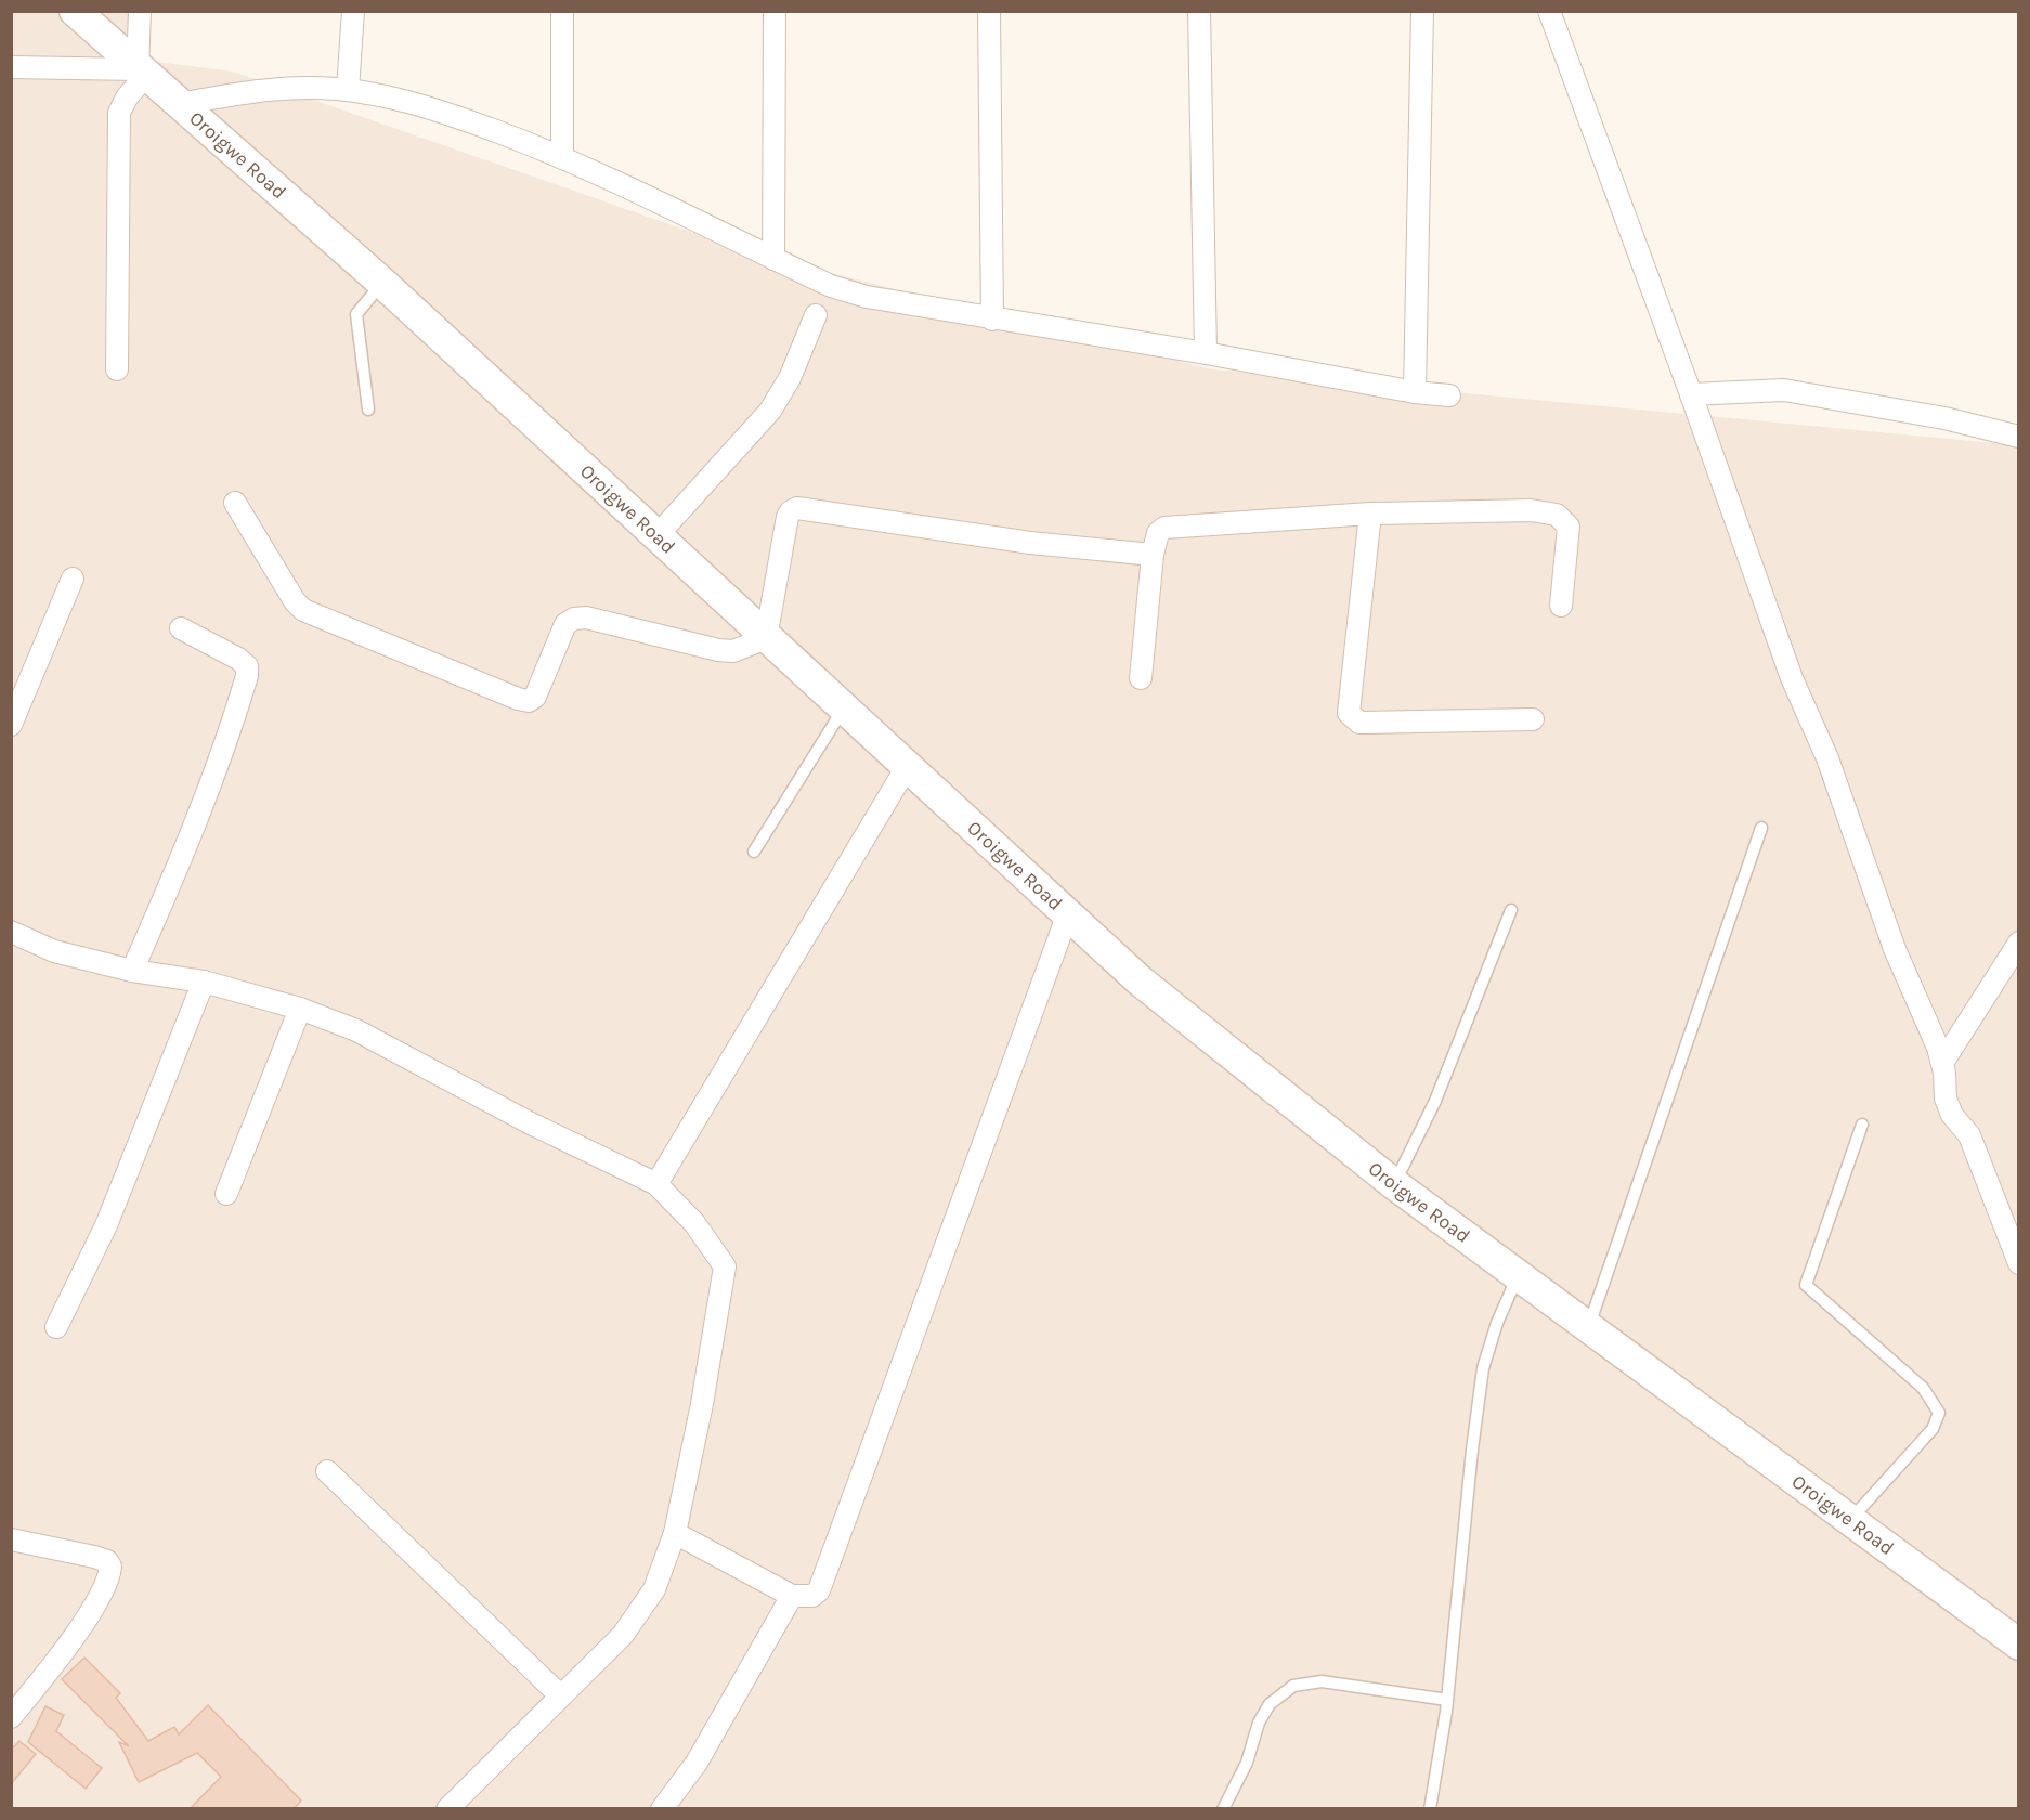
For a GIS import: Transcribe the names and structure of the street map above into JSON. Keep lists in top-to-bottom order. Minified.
{"streets":{"street":["Oroigwe Road"]}}
